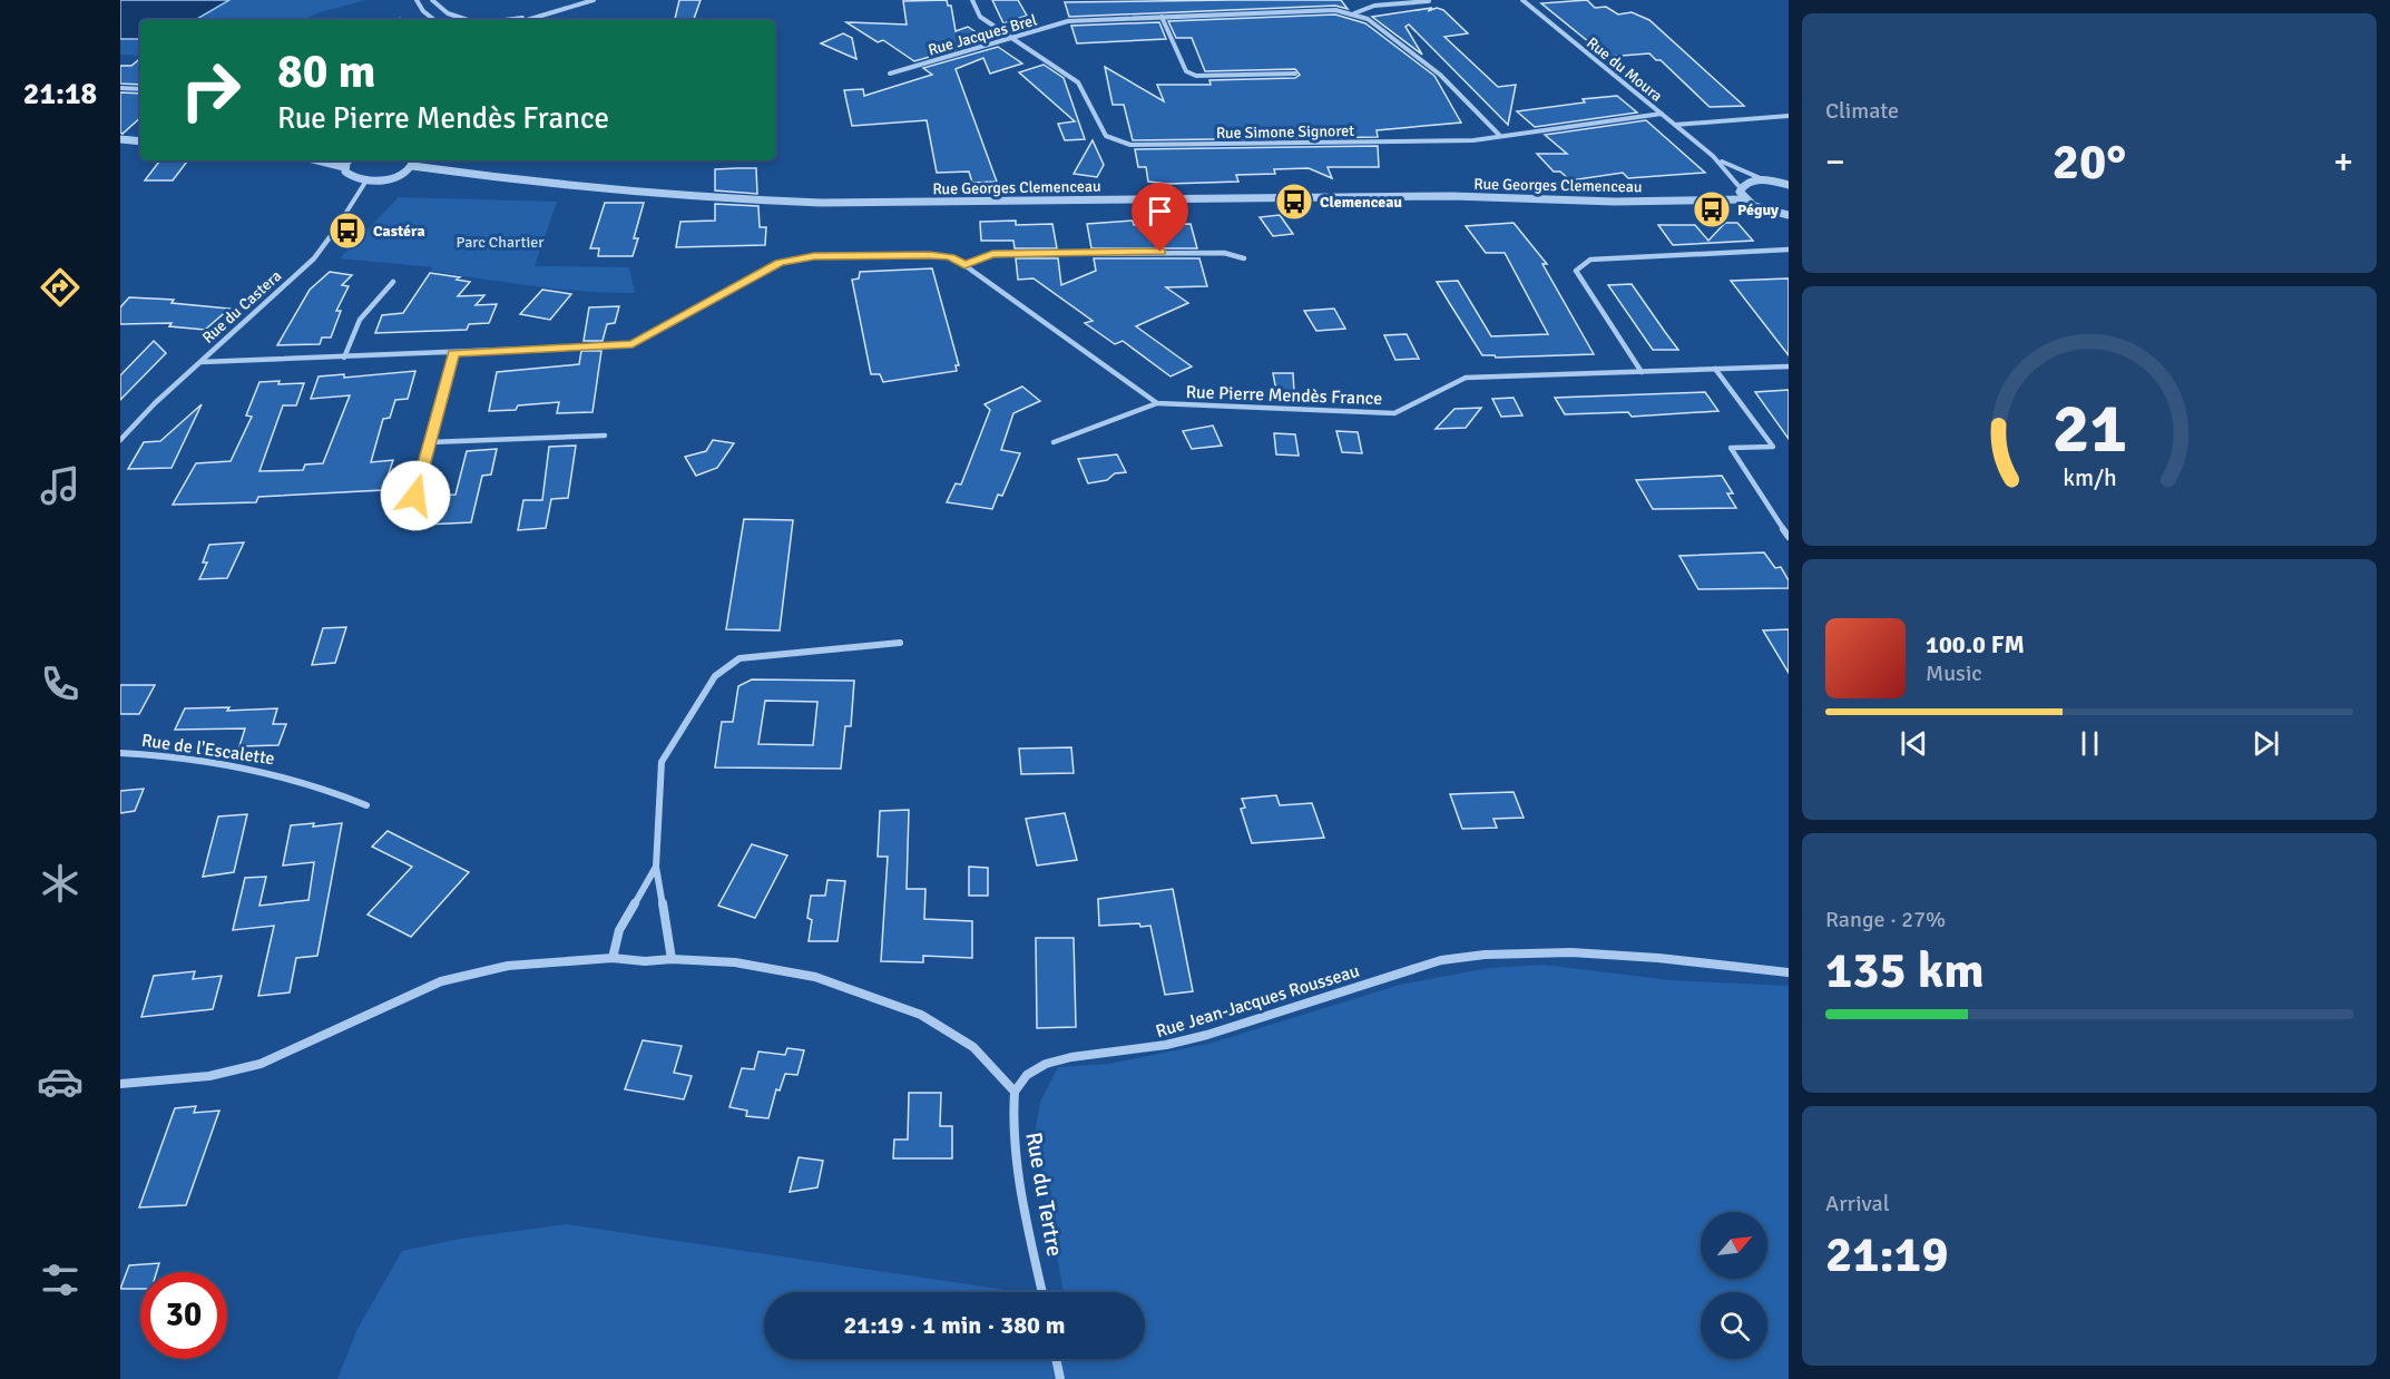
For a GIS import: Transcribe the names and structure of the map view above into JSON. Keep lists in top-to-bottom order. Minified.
{"streets":{"street":["Rue Jacques Brel","Rue du Moura","Rue Simone Signoret","Rue Georges Clemenceau","Rue du Castera","Rue Pierre Mendès France","Rue de l'Escalette","Rue Jean-Jacques Rousseau","Rue du Tertre"]},"crossings":[["Rue Jacques Brel","Rue Simone Signoret"],["Rue du Moura","Rue Simone Signoret"],["Rue Jean-Jacques Rousseau","Rue du Tertre"]],"parks":["Parc Chartier"],"places":{"bus stop":["Clemenceau","Péguy","Castéra"]},"north":"top right","page":{"tabs":"21:18","tile":["Climate",["Range · 27%","135 km"],["Arrival","21:19"]],"turn":["80 m","Rue Pierre Mendès France"],"heat":["−","20°","+"],"song":["100.0 FM","Music"],"limit":"30","trip":"21:19 · 1 min · 380 m","gauge":["21","km/h"]}}
